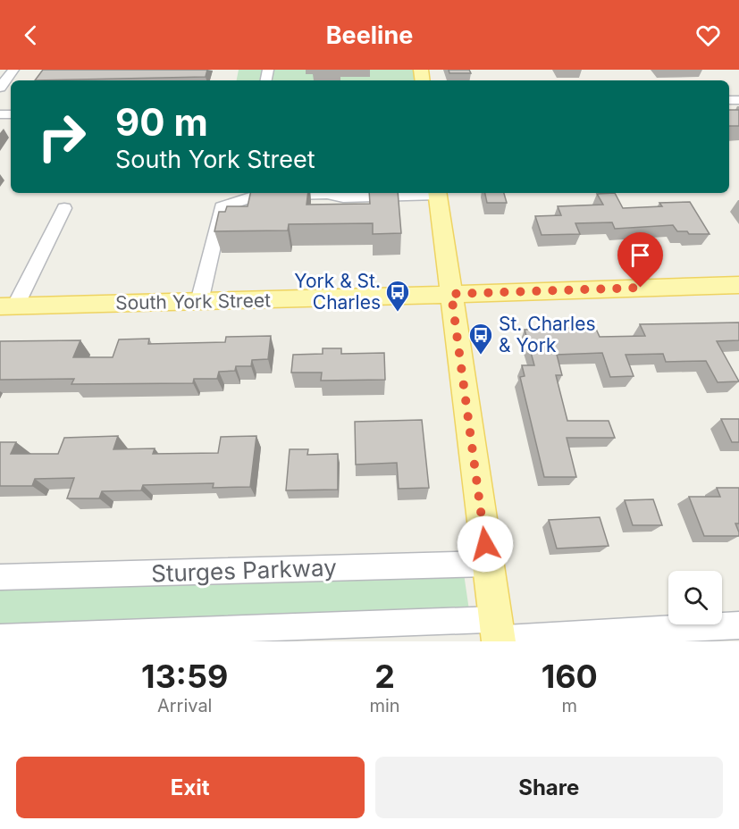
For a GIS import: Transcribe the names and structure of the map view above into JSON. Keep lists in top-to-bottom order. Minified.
{"streets":{"main road":["South York Street"],"street":["Sturges Parkway"]},"places":{"bus stop":["York & St. Charles","St. Charles & York"]},"page":{"header":"Beeline","turn":["90 m","South York Street"],"eta":["13:59","Arrival","2","min","160","m"],"buttons":["Exit","Share"]}}
